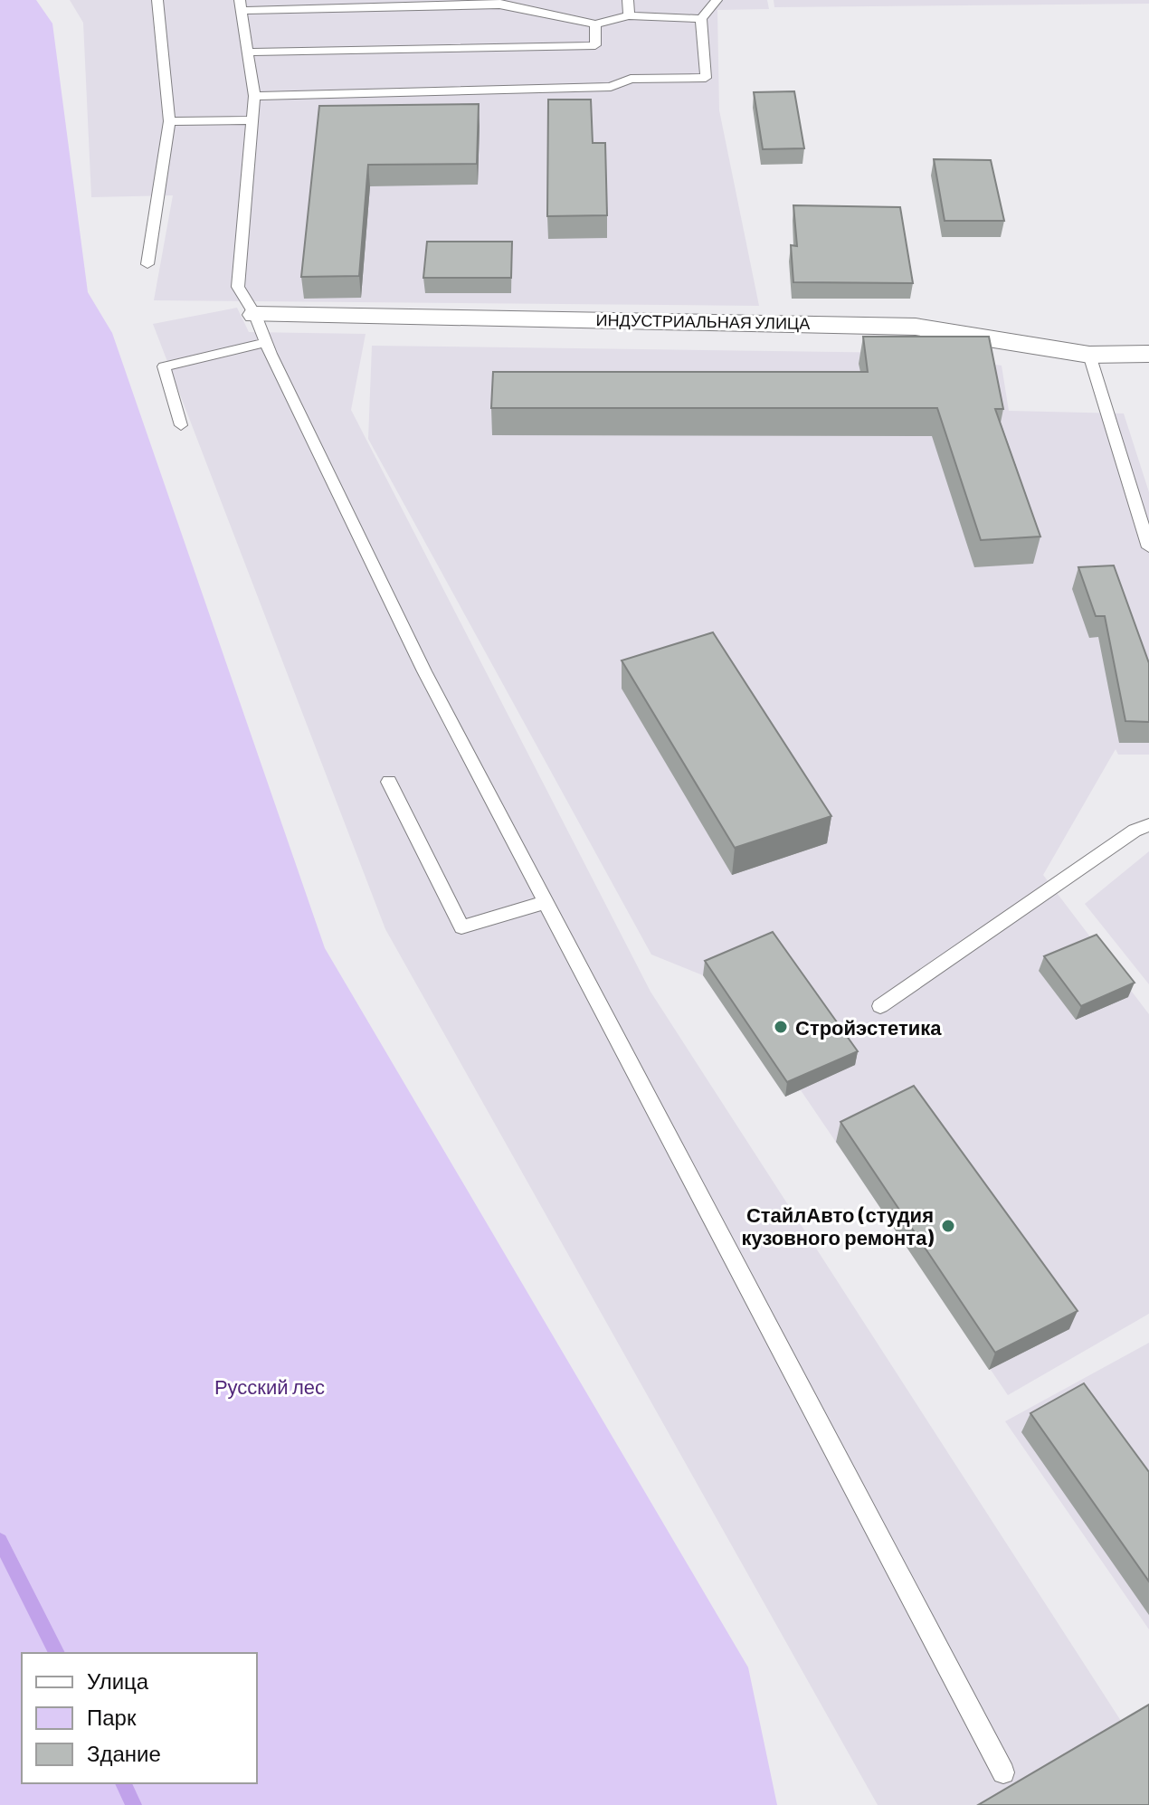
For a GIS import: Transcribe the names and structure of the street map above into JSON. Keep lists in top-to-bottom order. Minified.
{"streets":{"street":["ИНДУСТРИАЛЬНАЯ УЛИЦА"]},"parks":["Русский лес"],"places":["Стройэстетика","СтайлАвто (студия кузовного ремонта)"],"legend":["Улица","Парк","Здание"]}
